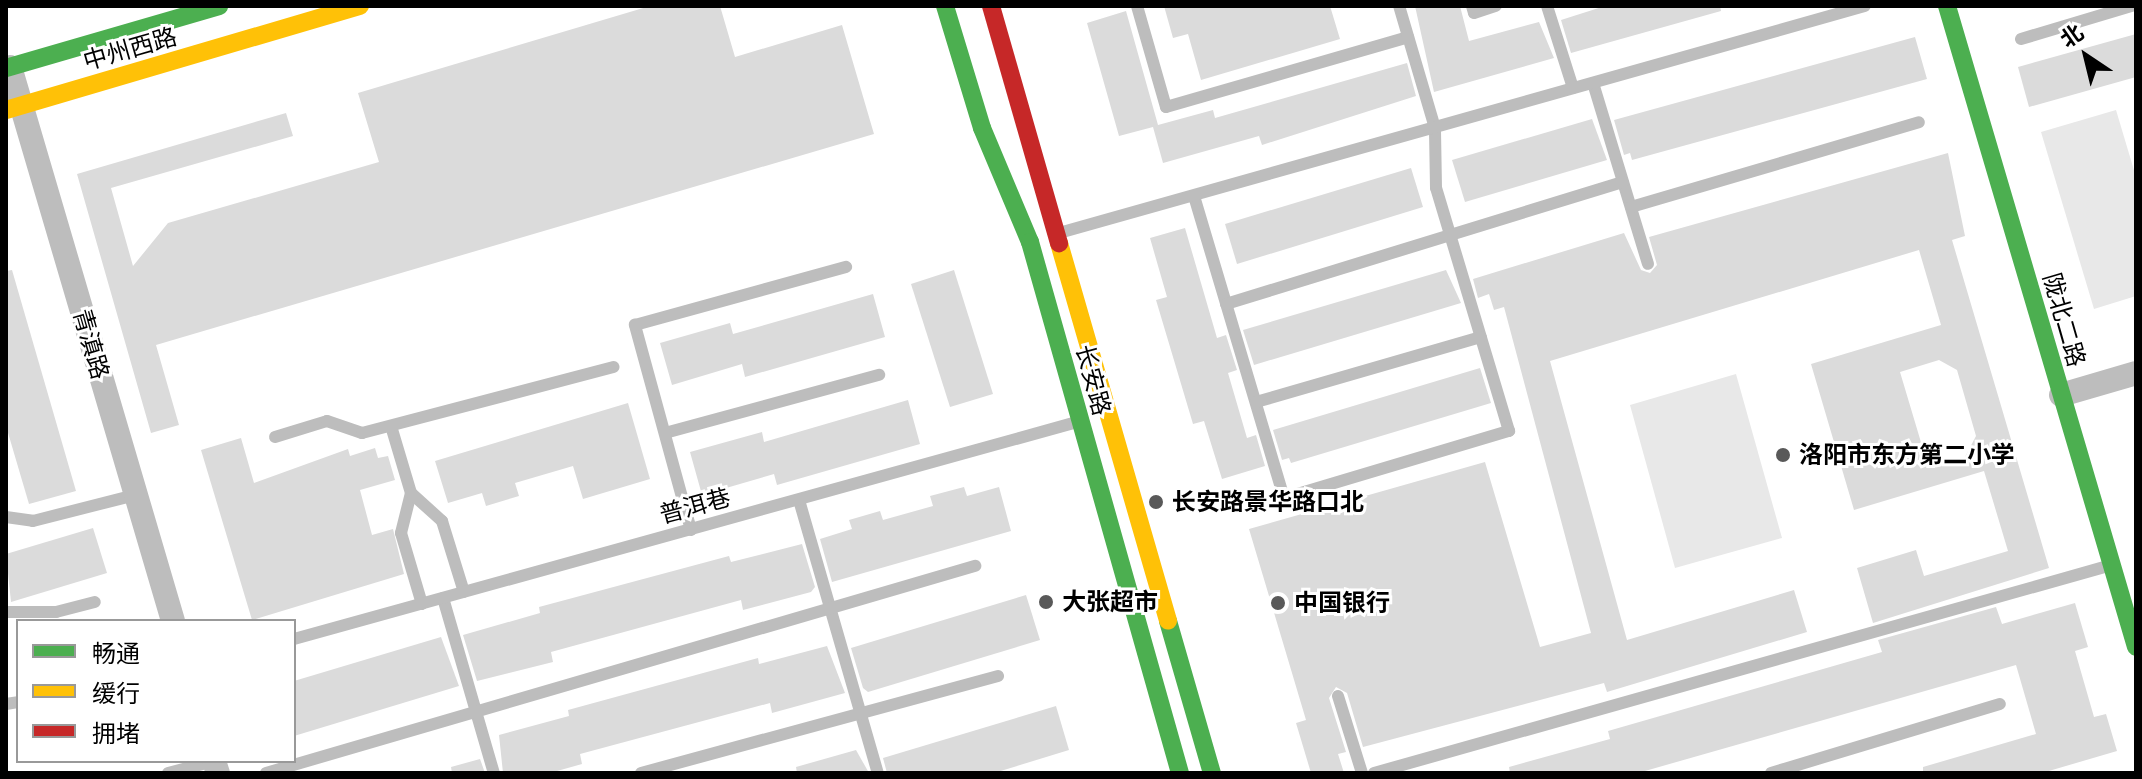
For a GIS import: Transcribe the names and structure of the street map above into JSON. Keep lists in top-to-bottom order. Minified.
{"streets":{"main road":["中州西路","陇北二路","长安路"],"street":["青滇路"],"lane":["普洱巷"]},"crossings":[["中州西路","青滇路"],["长安路","普洱巷"]],"places":["洛阳市东方第二小学","长安路景华路口北","大张超市","中国银行"],"legend":["畅通","缓行","拥堵"],"north":"top left"}
